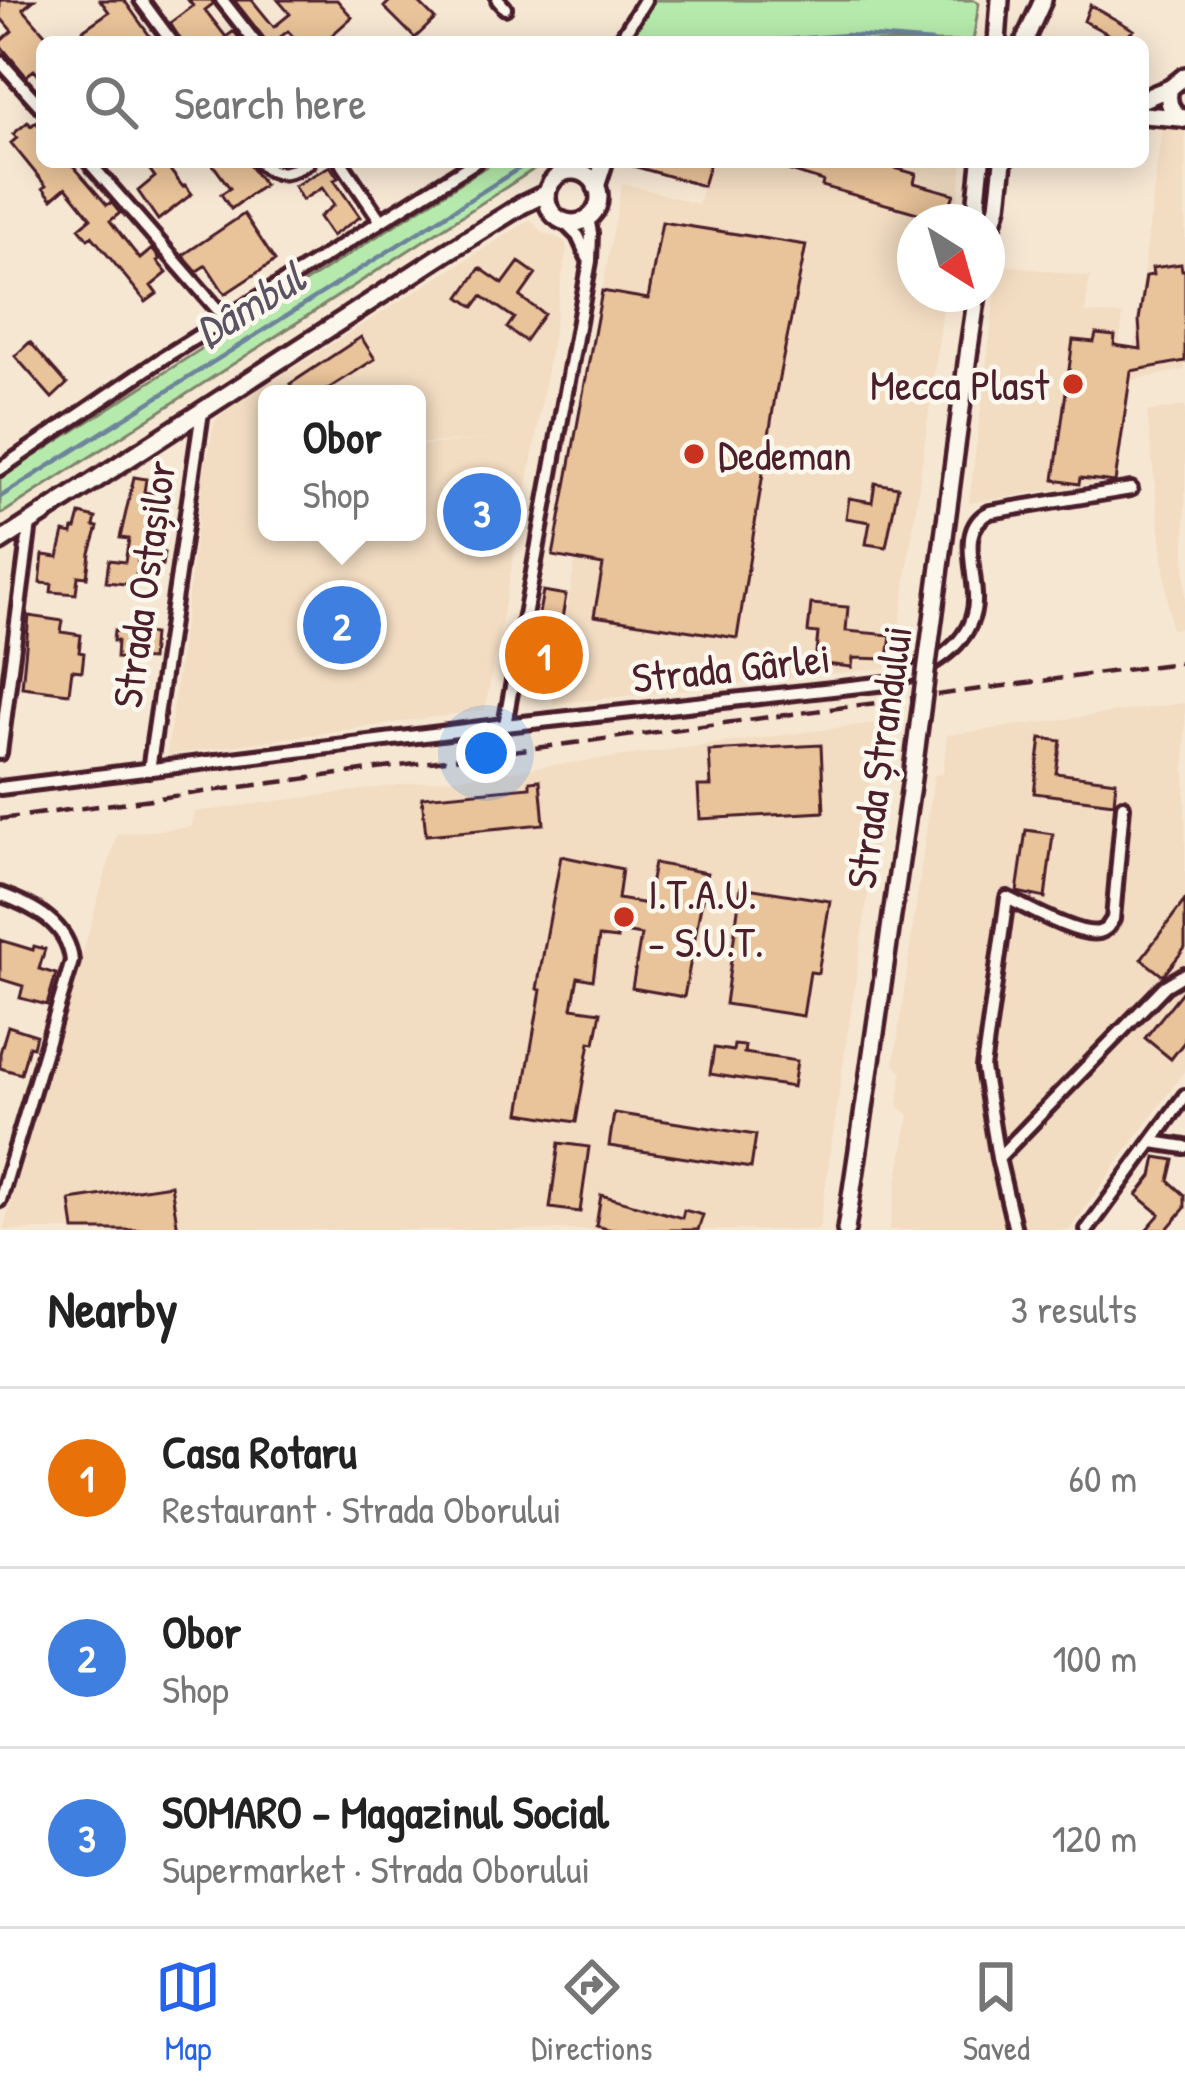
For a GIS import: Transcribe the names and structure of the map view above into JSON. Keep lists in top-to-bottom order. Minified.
{"streets":{"main road":["Strada Ștrandului"],"street":["Strada Ostașilor","Strada Gârlei"]},"crossings":[["Strada Ostașilor","Strada Gârlei"]],"water":["Dâmbul"],"places":["Mecca Plast","Dedeman","I.T.A.U. - S.U.T."],"north":"bottom right","page":{"search":"Search here","popup":["Obor","Shop"],"pins":["3","2","1"],"heading":["Nearby","3 results"],"list":[{"mark":"1","name":"Casa Rotaru","note":"Restaurant · Strada Oborului","value":"60 m"},{"mark":"2","name":"Obor","note":"Shop","value":"100 m"},{"mark":"3","name":"SOMARO - Magazinul Social","note":"Supermarket · Strada Oborului","value":"120 m"}],"nav":["Map","Directions","Saved"]}}
